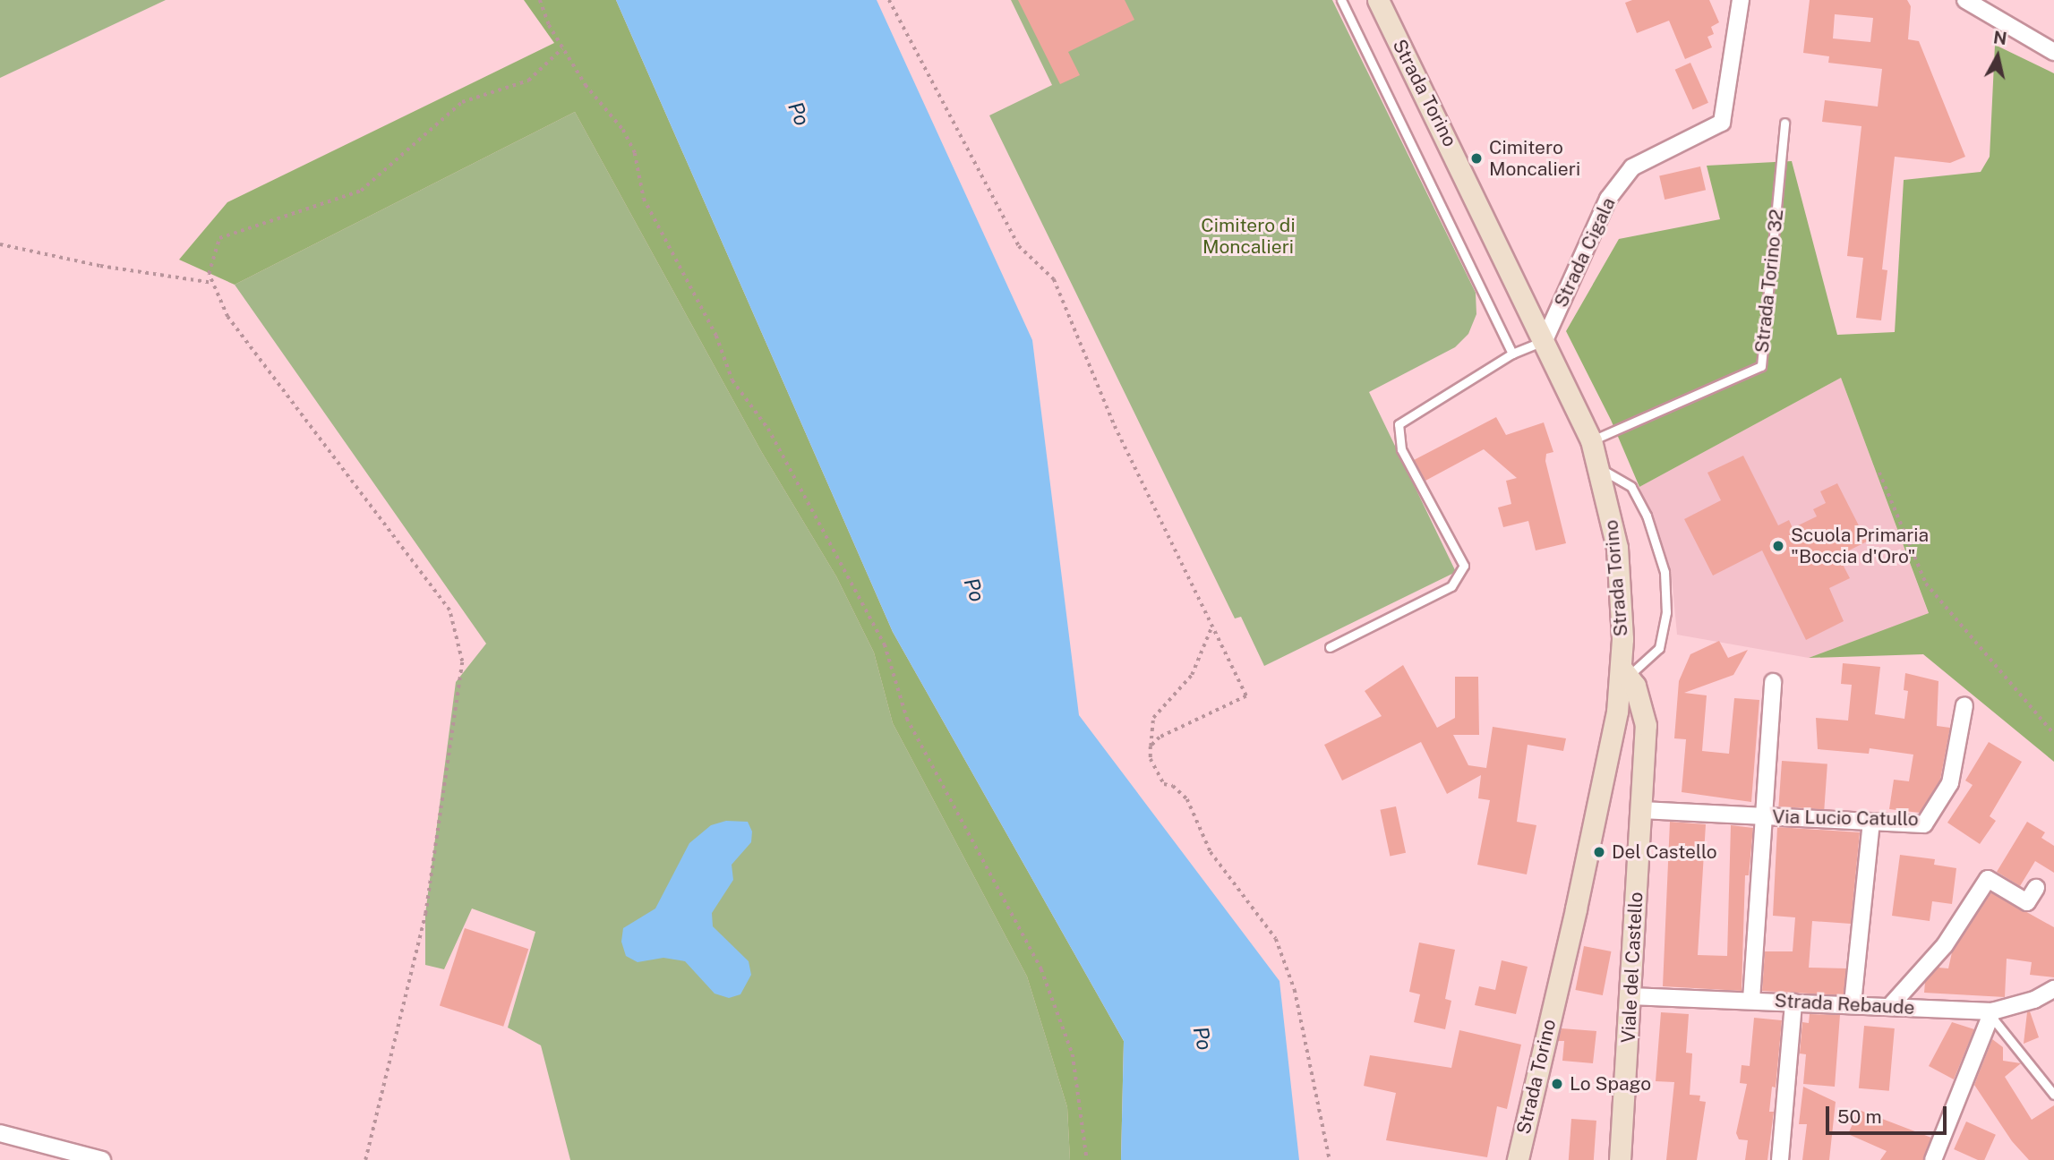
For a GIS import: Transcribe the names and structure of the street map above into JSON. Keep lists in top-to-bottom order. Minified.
{"streets":{"main road":["Strada Torino","Viale del Castello"],"street":["Strada Cigala","Via Lucio Catullo","Strada Rebaude"],"lane":["Strada Torino 32"]},"crossings":[["Strada Torino","Strada Cigala"],["Strada Torino","Strada Torino 32"],["Strada Torino","Viale del Castello"],["Via Lucio Catullo","Viale del Castello"],["Viale del Castello","Strada Rebaude"]],"water":["Po"],"parks":["Cimitero di Moncalieri"],"places":["Cimitero Moncalieri","Scuola Primaria \"Boccia d'Oro\"","Del Castello","Lo Spago"],"scale_bar":"50 m","north":"top"}
